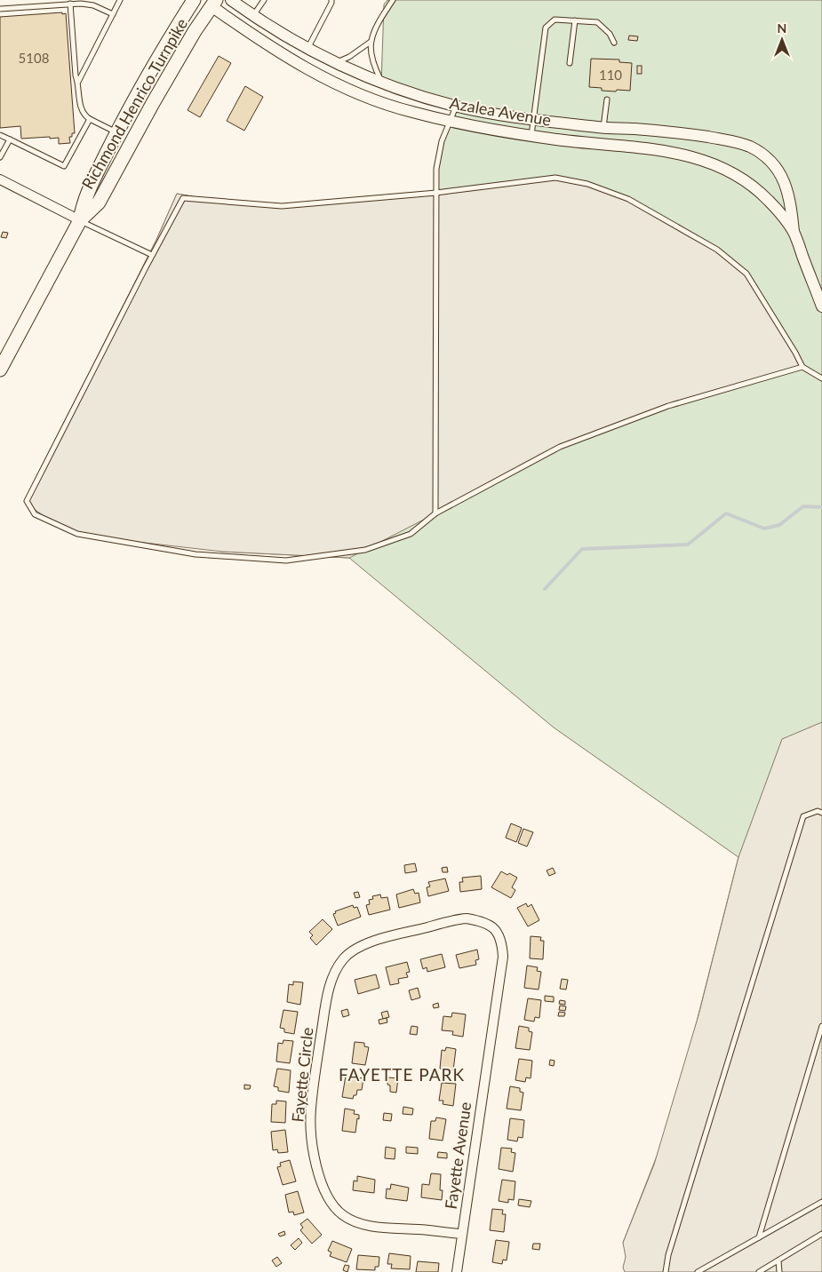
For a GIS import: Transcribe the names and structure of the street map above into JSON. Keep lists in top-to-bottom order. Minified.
{"streets":{"main road":["Richmond Henrico Turnpike"],"street":["Azalea Avenue","Fayette Circle","Fayette Avenue"]},"crossings":[["Richmond Henrico Turnpike","Azalea Avenue"],["Fayette Circle","Fayette Avenue"]],"districts":["FAYETTE PARK"],"house_numbers":["5108","110"],"north":"top"}
